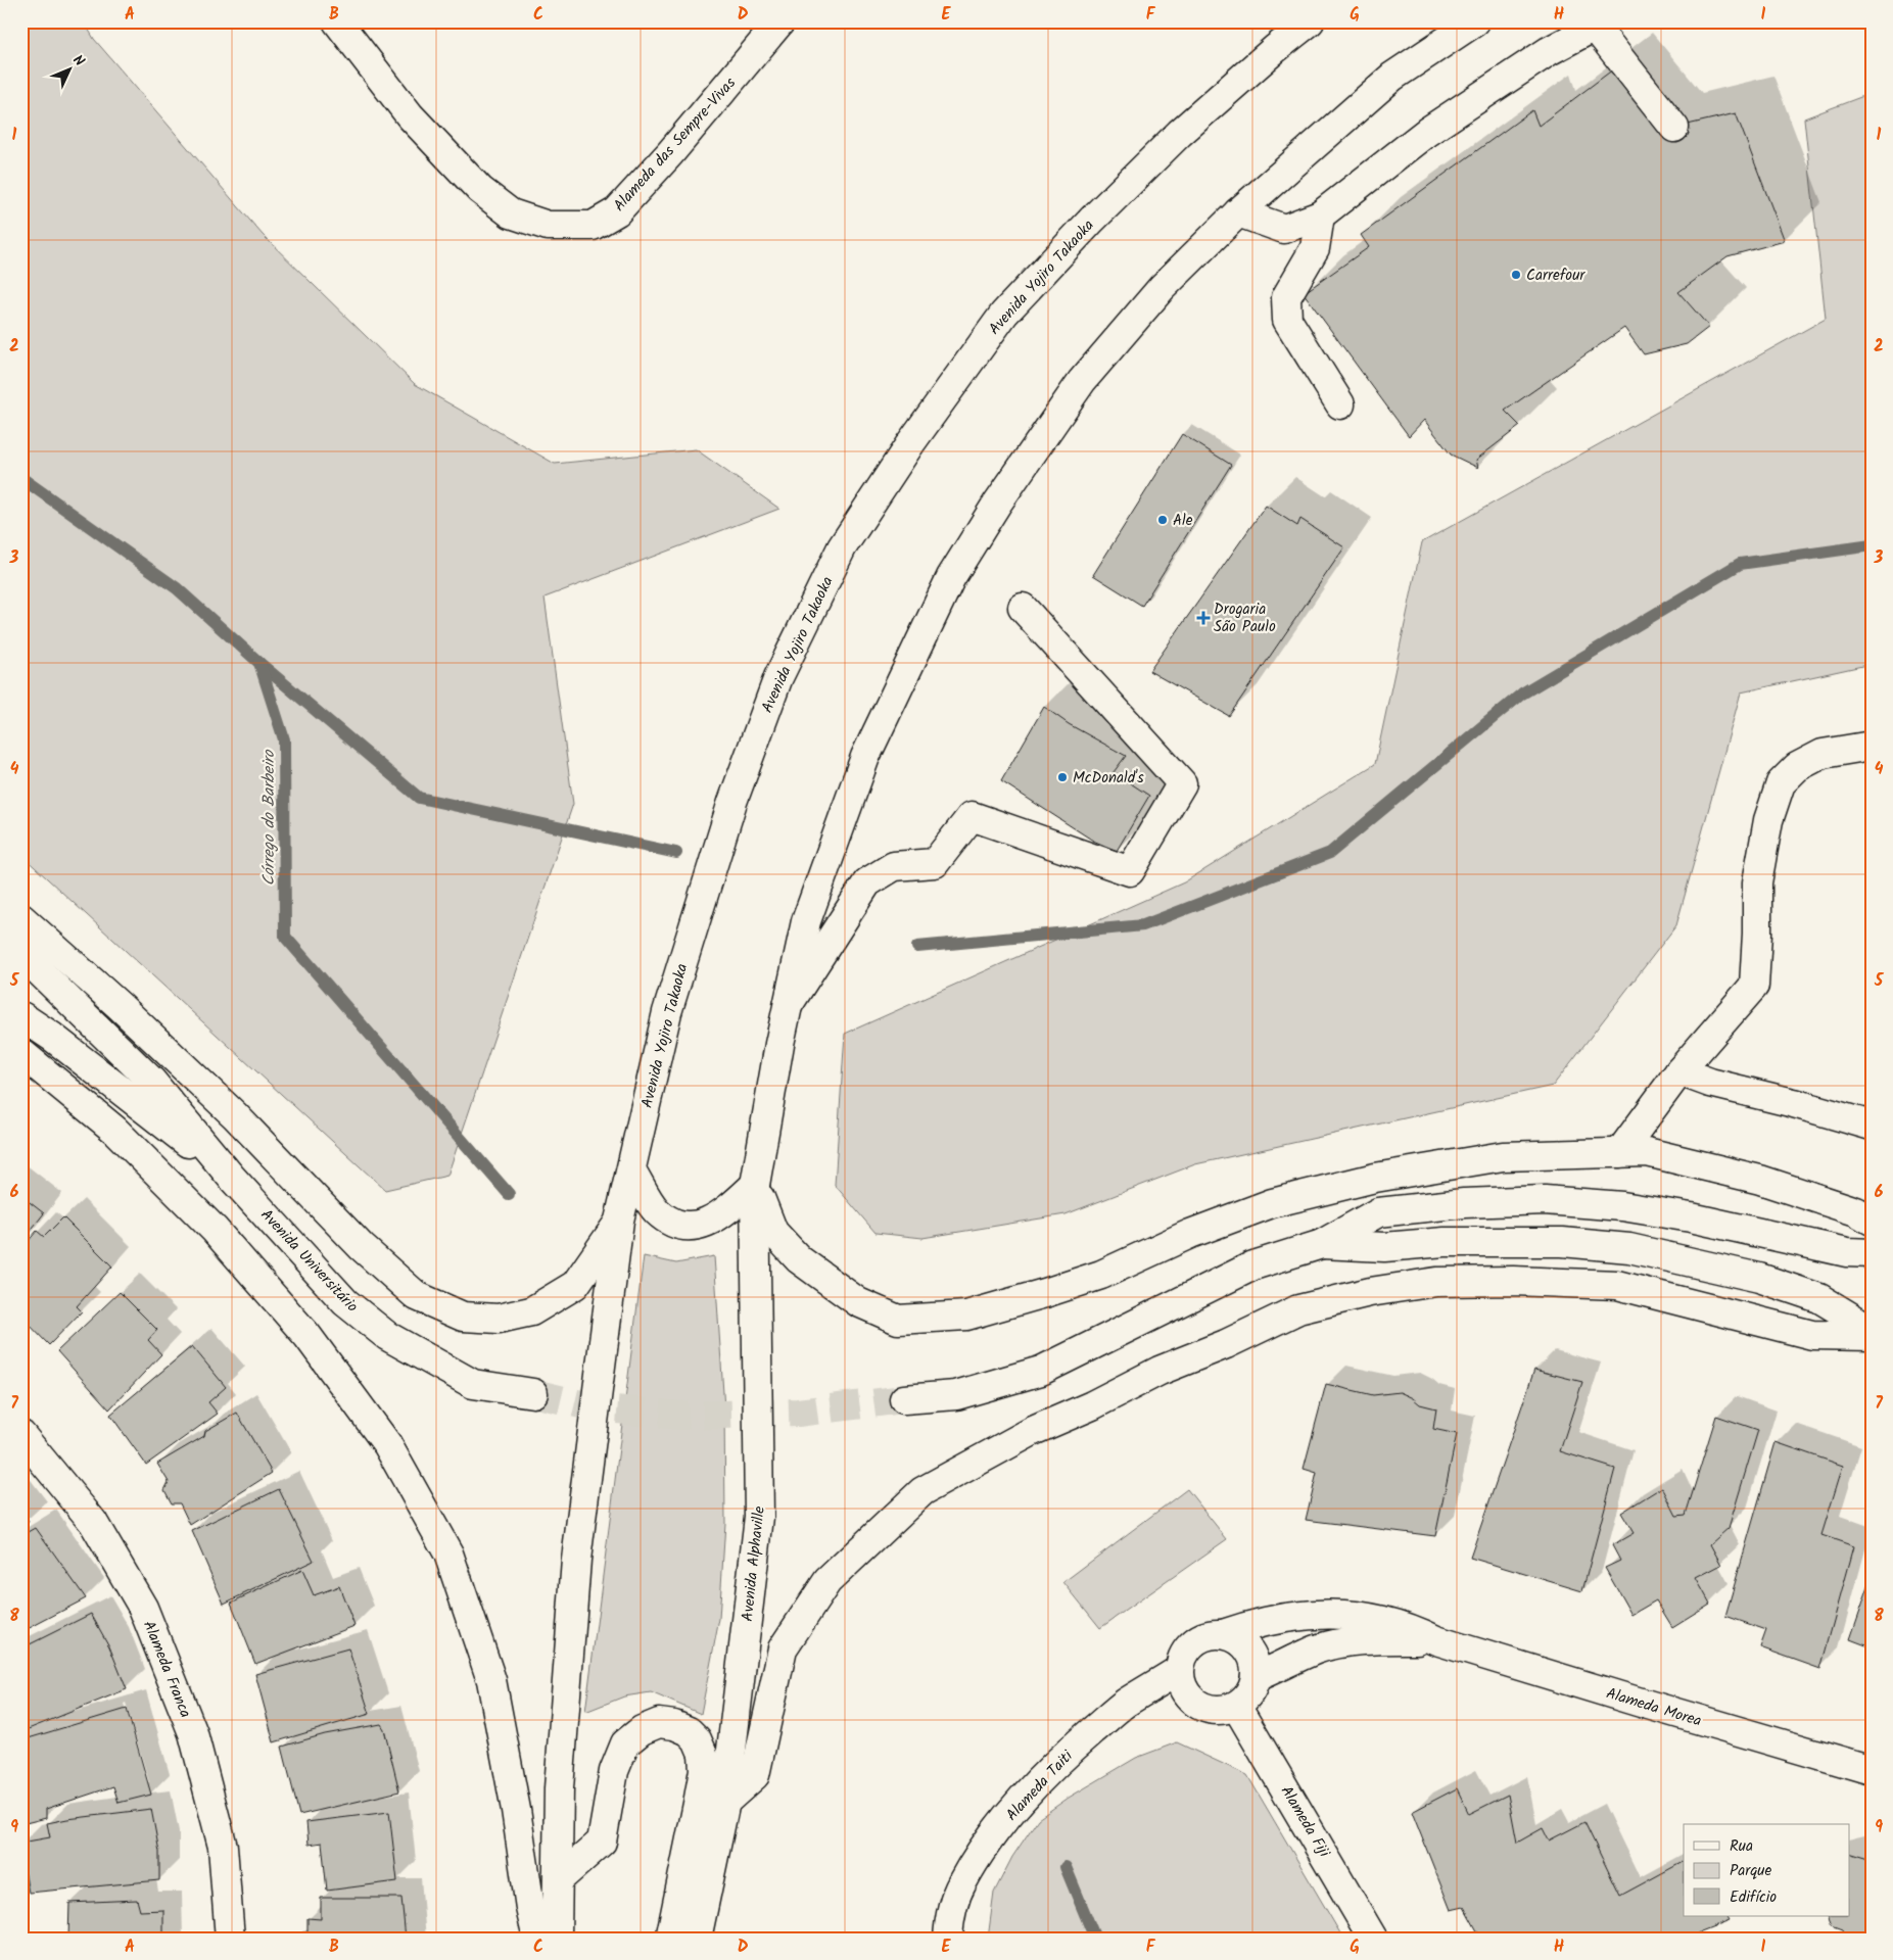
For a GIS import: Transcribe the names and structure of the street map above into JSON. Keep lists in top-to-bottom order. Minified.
{"streets":{"main road":["Alameda das Sempre-Vivas","Avenida Yojiro Takaoka","Avenida Universitário","Avenida Alphaville","Alameda Franca","Alameda Morea","Alameda Taiti","Alameda Fiji"]},"crossings":[["Alameda Morea","Alameda Taiti"],["Alameda Morea","Alameda Fiji"],["Alameda Taiti","Alameda Fiji"]],"water":["Córrego do Barbeiro"],"places":{"other":["Carrefour","Ale","McDonald's"],"health":["Drogaria São Paulo"]},"legend":["Rua","Parque","Edifício"],"north":"top right","grid":{"columns":["A","B","C","D","E","F","G","H","I"],"rows":["1","2","3","4","5","6","7","8","9"]}}
